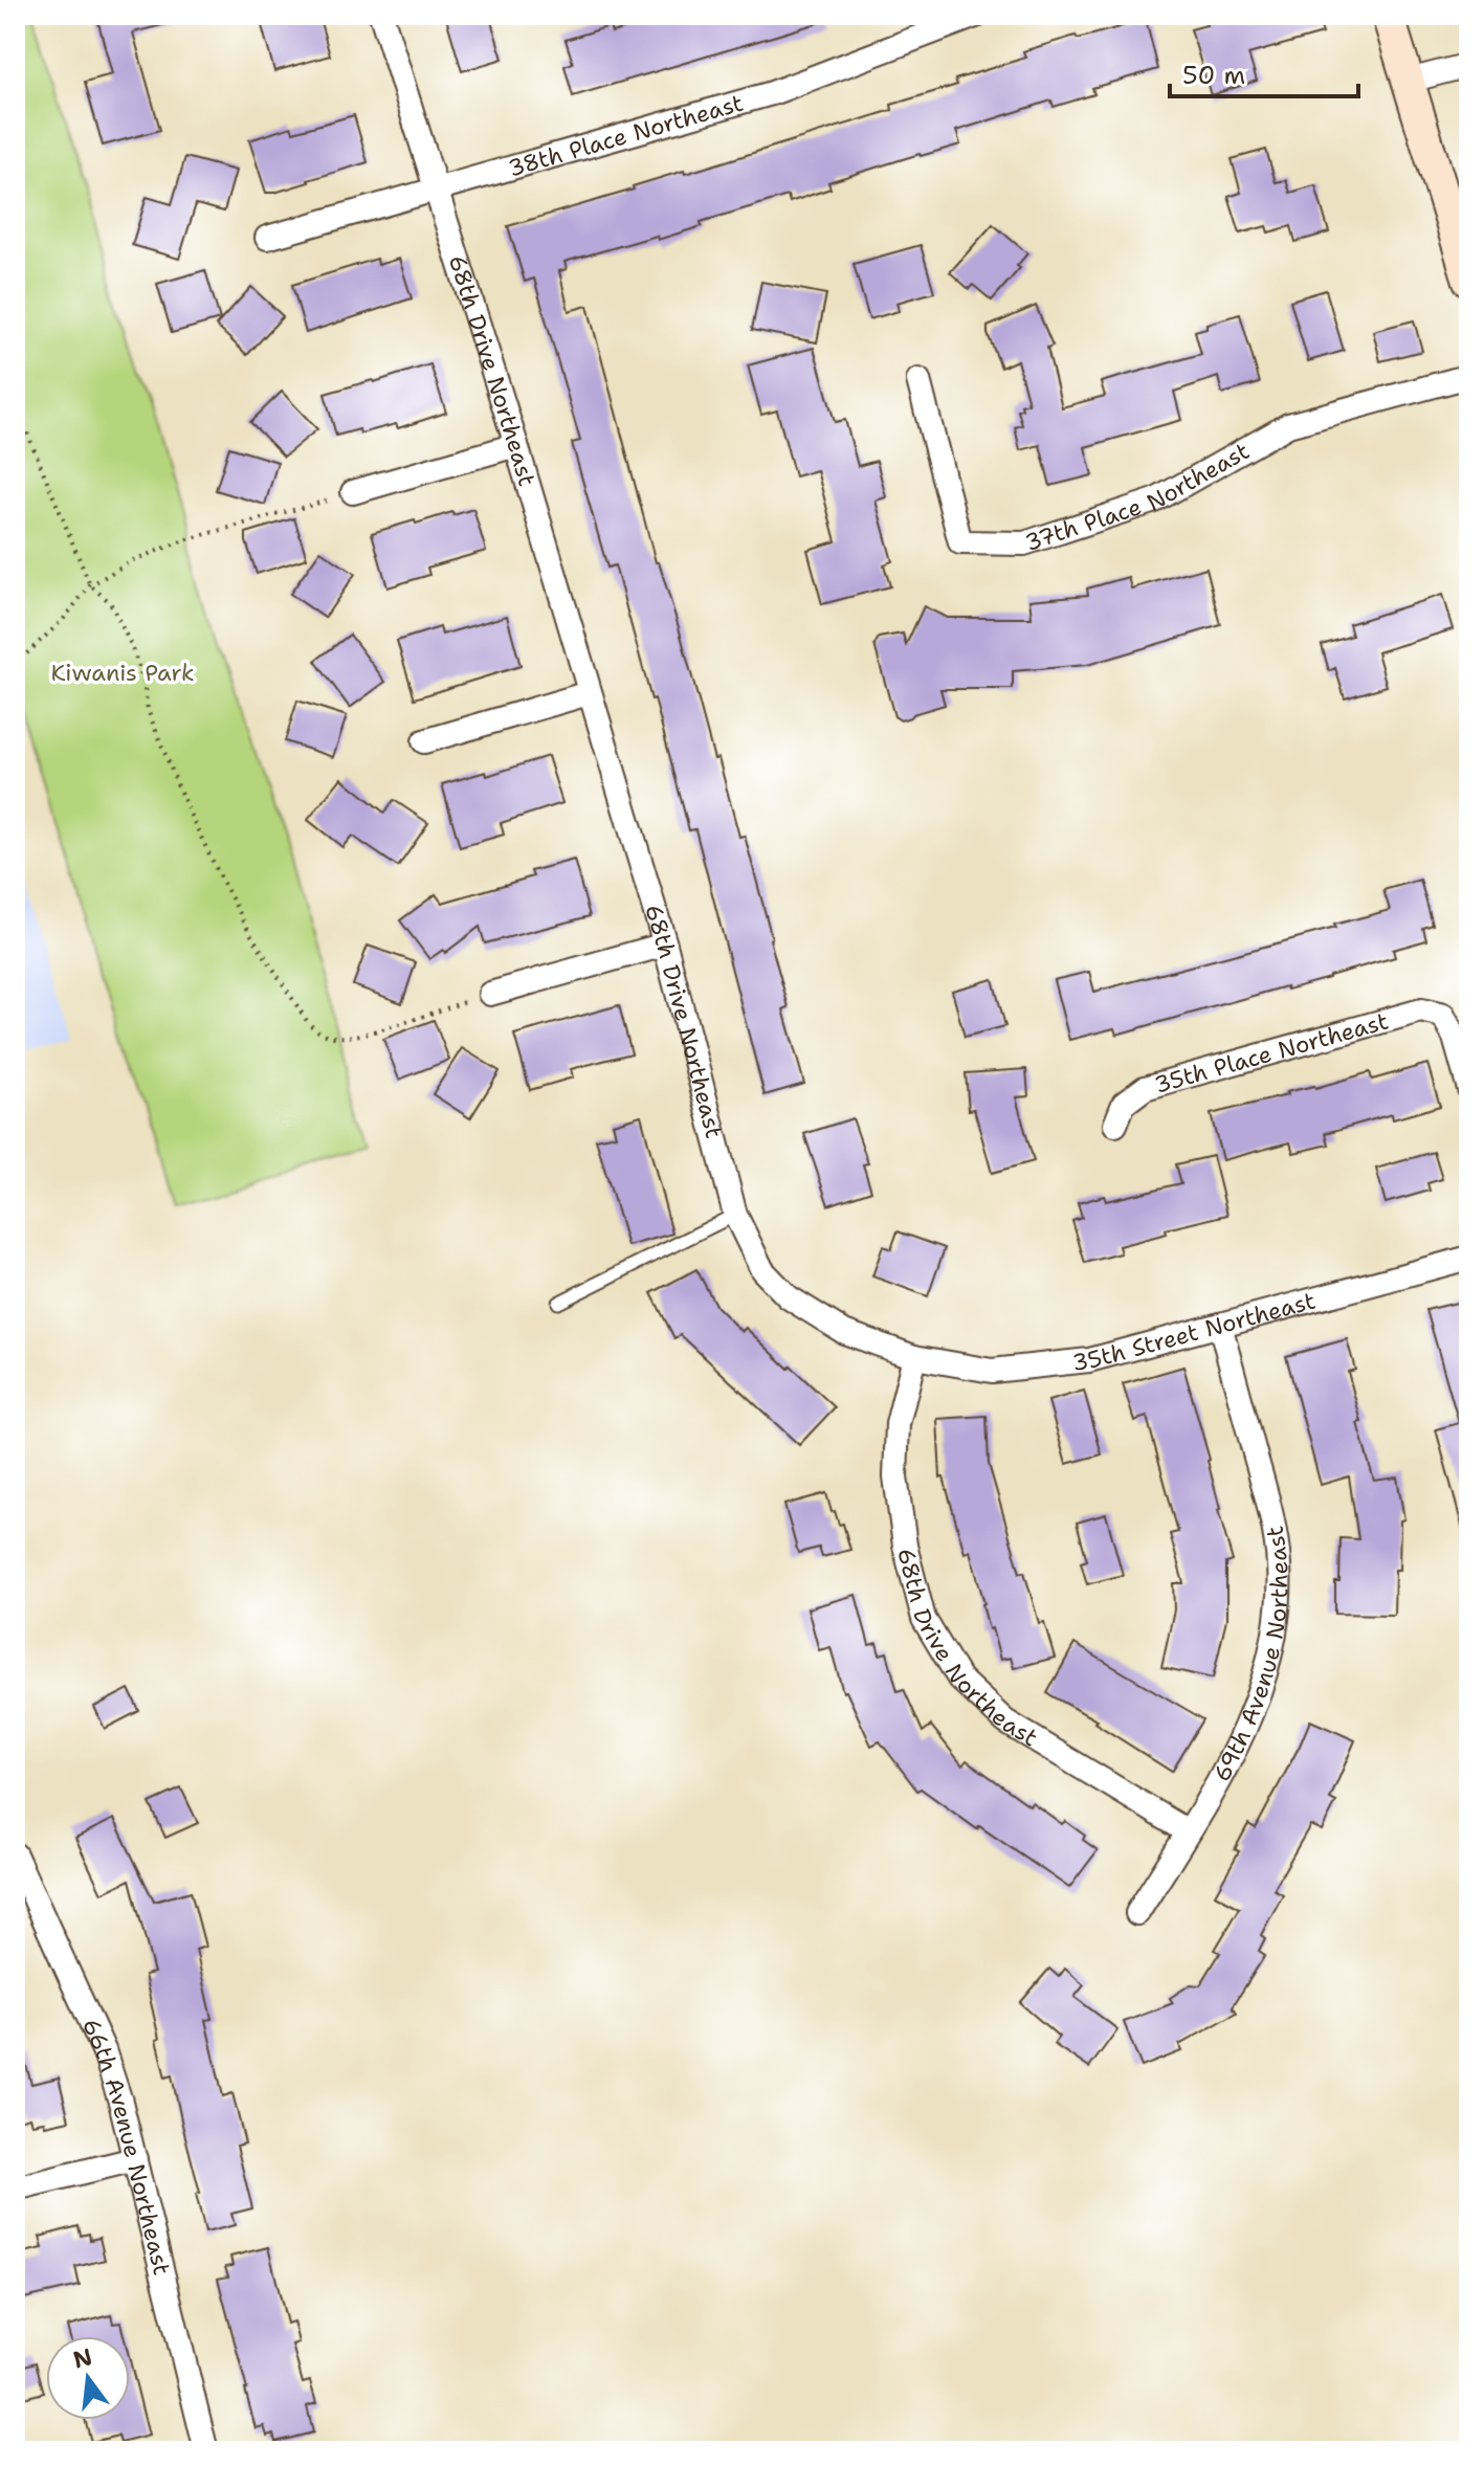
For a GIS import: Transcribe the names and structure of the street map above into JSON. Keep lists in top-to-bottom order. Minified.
{"streets":{"street":["38th Place Northeast","68th Drive Northeast","37th Place Northeast","35th Place Northeast","35th Street Northeast","69th Avenue Northeast","66th Avenue Northeast"]},"crossings":[["38th Place Northeast","68th Drive Northeast"],["68th Drive Northeast","35th Street Northeast"],["68th Drive Northeast","69th Avenue Northeast"],["35th Street Northeast","69th Avenue Northeast"]],"parks":["Kiwanis Park"],"scale_bar":"50 m","north":"top"}
